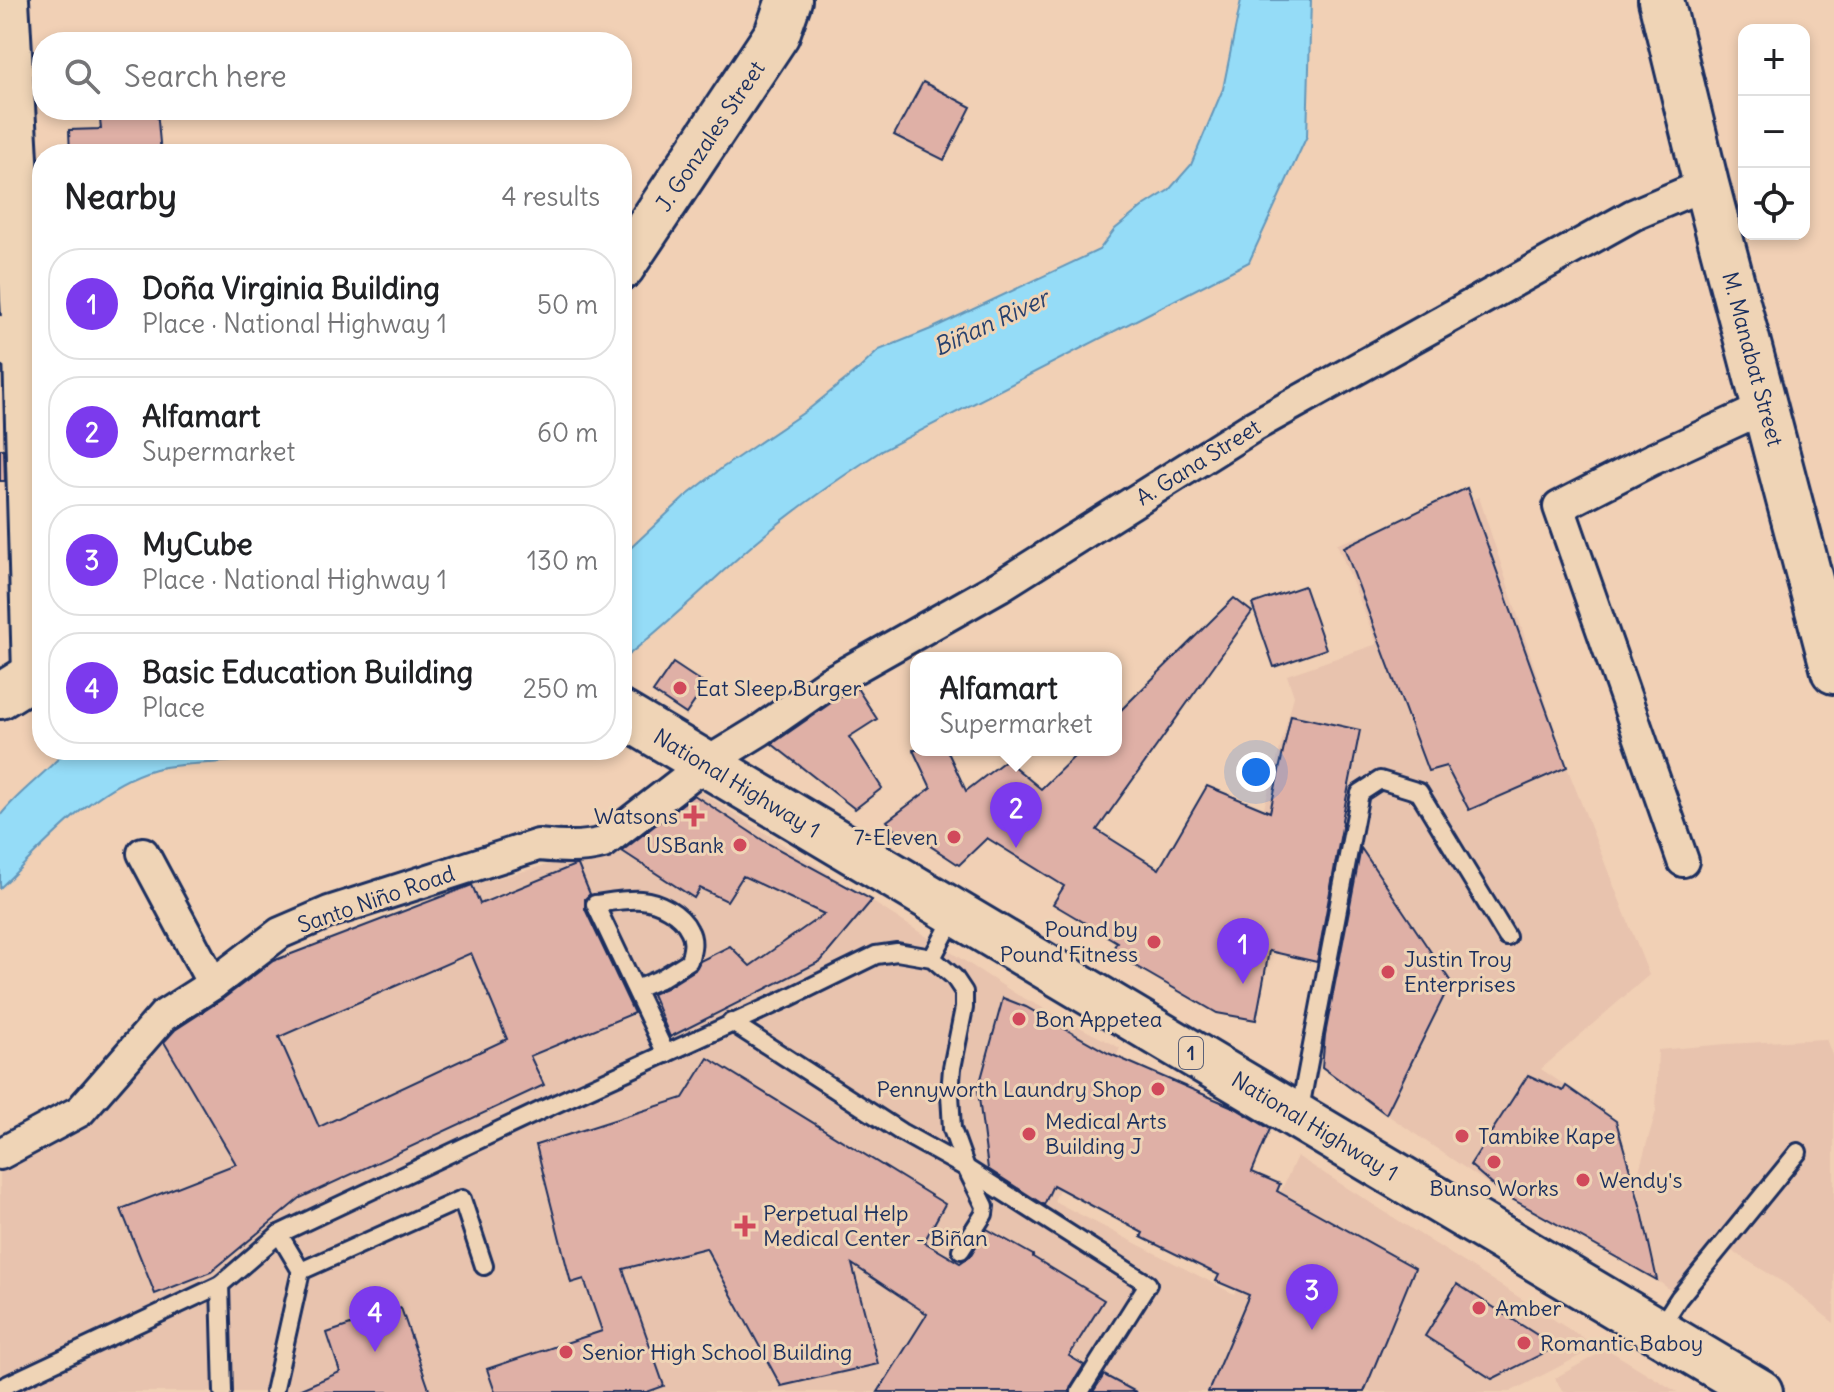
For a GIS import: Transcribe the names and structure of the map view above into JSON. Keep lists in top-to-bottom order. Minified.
{"streets":{"main road":["J. Gonzales Street","M. Manabat Street","National Highway 1","1"],"street":["A. Gana Street","Santo Niño Road"]},"crossings":[["M. Manabat Street","A. Gana Street"],["A. Gana Street","National Highway 1"],["A. Gana Street","Santo Niño Road"],["National Highway 1","Santo Niño Road"]],"water":["Biñan River"],"places":{"other":["Eat Sleep Burger","7-Eleven","USBank","Pound by Pound Fitness","Justin Troy Enterprises","Bon Appetea","Pennyworth Laundry Shop","Medical Arts Building J","Tambike Kape","Bunso Works","Wendy's","Amber","Romantic Baboy","Senior High School Building"],"health":["Watsons","Perpetual Help Medical Center - Biñan"]},"page":{"map_buttons":["+","−"],"search":"Search here","heading":["Nearby","4 results"],"list":[{"mark":"1","name":"Doña Virginia Building","note":"Place · National Highway 1","value":"50 m"},{"mark":"2","name":"Alfamart","note":"Supermarket","value":"60 m"},{"mark":"3","name":"MyCube","note":"Place · National Highway 1","value":"130 m"},{"mark":"4","name":"Basic Education Building","note":"Place","value":"250 m"}],"popup":["Alfamart","Supermarket"],"pins":["2","1","3","4"]}}
